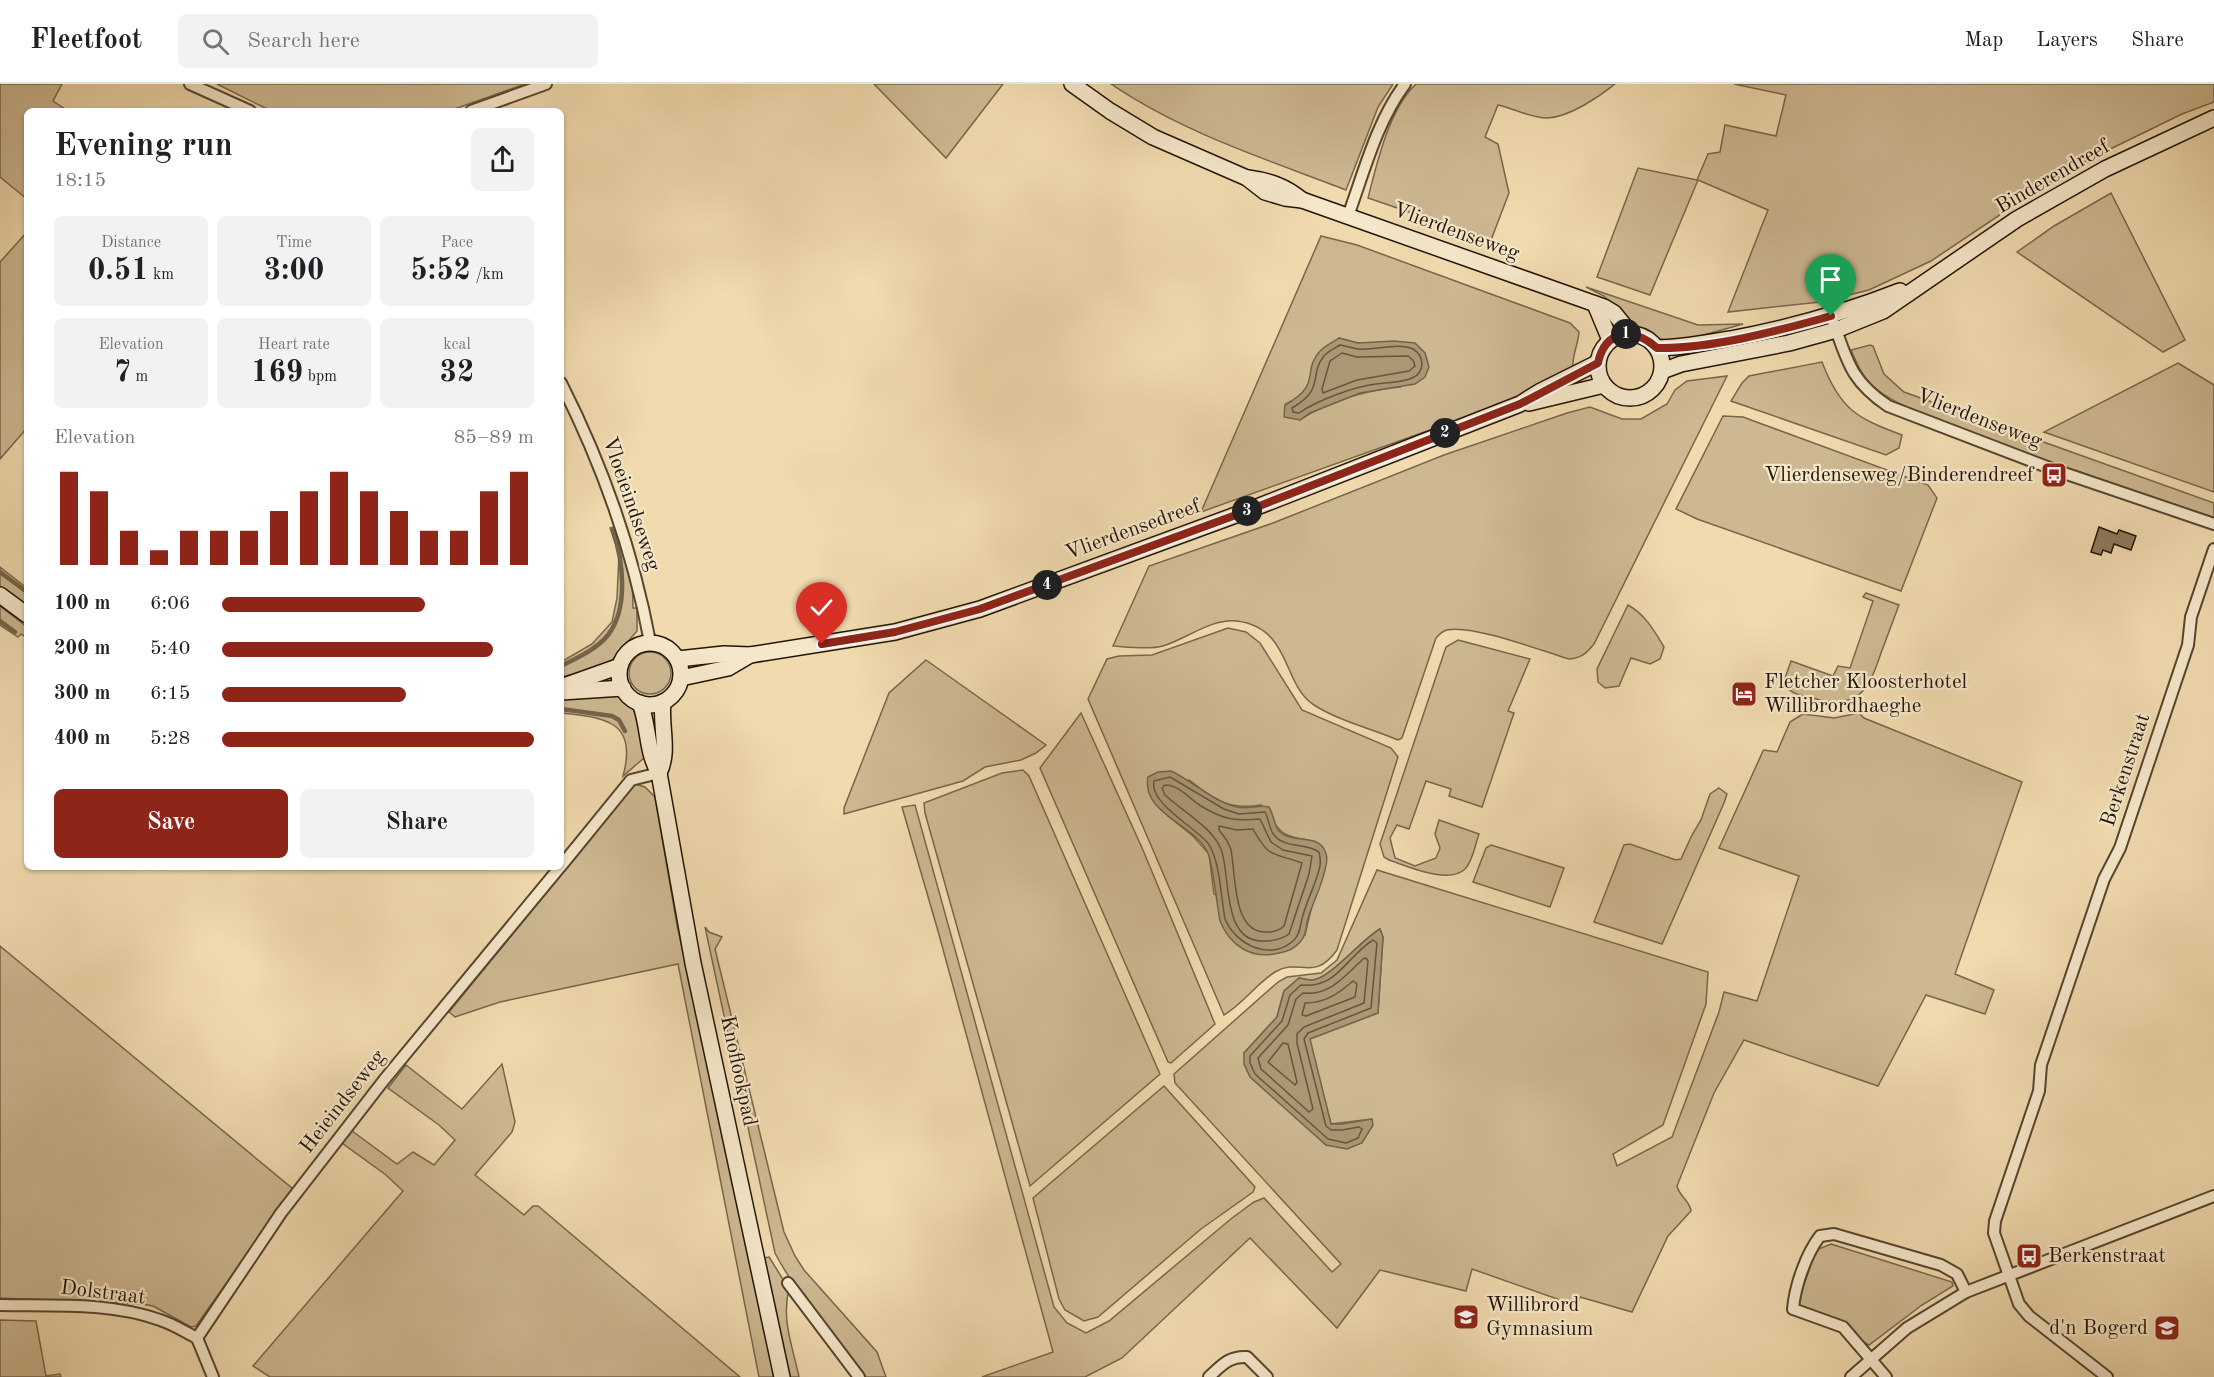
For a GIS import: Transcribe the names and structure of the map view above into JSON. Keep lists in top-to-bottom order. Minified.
{"streets":{"main road":["Binderendreef","Vlierdenseweg","Vlierdensedreef","Knoflookpad"],"street":["Vloeieindseweg","Berkenstraat","Heieindseweg","Dolstraat"]},"crossings":[["Binderendreef","Vlierdenseweg"],["Vlierdenseweg","Vlierdensedreef"],["Vloeieindseweg","Vlierdensedreef"],["Vloeieindseweg","Knoflookpad"],["Vlierdensedreef","Knoflookpad"],["Knoflookpad","Heieindseweg"],["Heieindseweg","Dolstraat"]],"places":{"bus stop":["Vlierdenseweg/Binderendreef","Berkenstraat"],"hotel":["Fletcher Kloosterhotel Willibrordhaeghe"],"school or university":["Willibrord Gymnasium","d'n Bogerd"]},"page":{"header":"Fleetfoot","search":"Search here","nav":["Map","Layers","Share"],"heading":["Evening run","18:15"],"stats":[["Distance","0.51 km"],["Time","3:00"],["Pace","5:52 /km"],["Elevation","7 m"],["Heart rate","169 bpm"],["kcal","32"]],"pins":["1","2","3","4"],"chart":["Elevation","85–89 m"],"list":[{"name":"100 m","note":"6:06"},{"name":"200 m","note":"5:40"},{"name":"300 m","note":"6:15"},{"name":"400 m","note":"5:28"}],"buttons":["Save","Share"]}}
